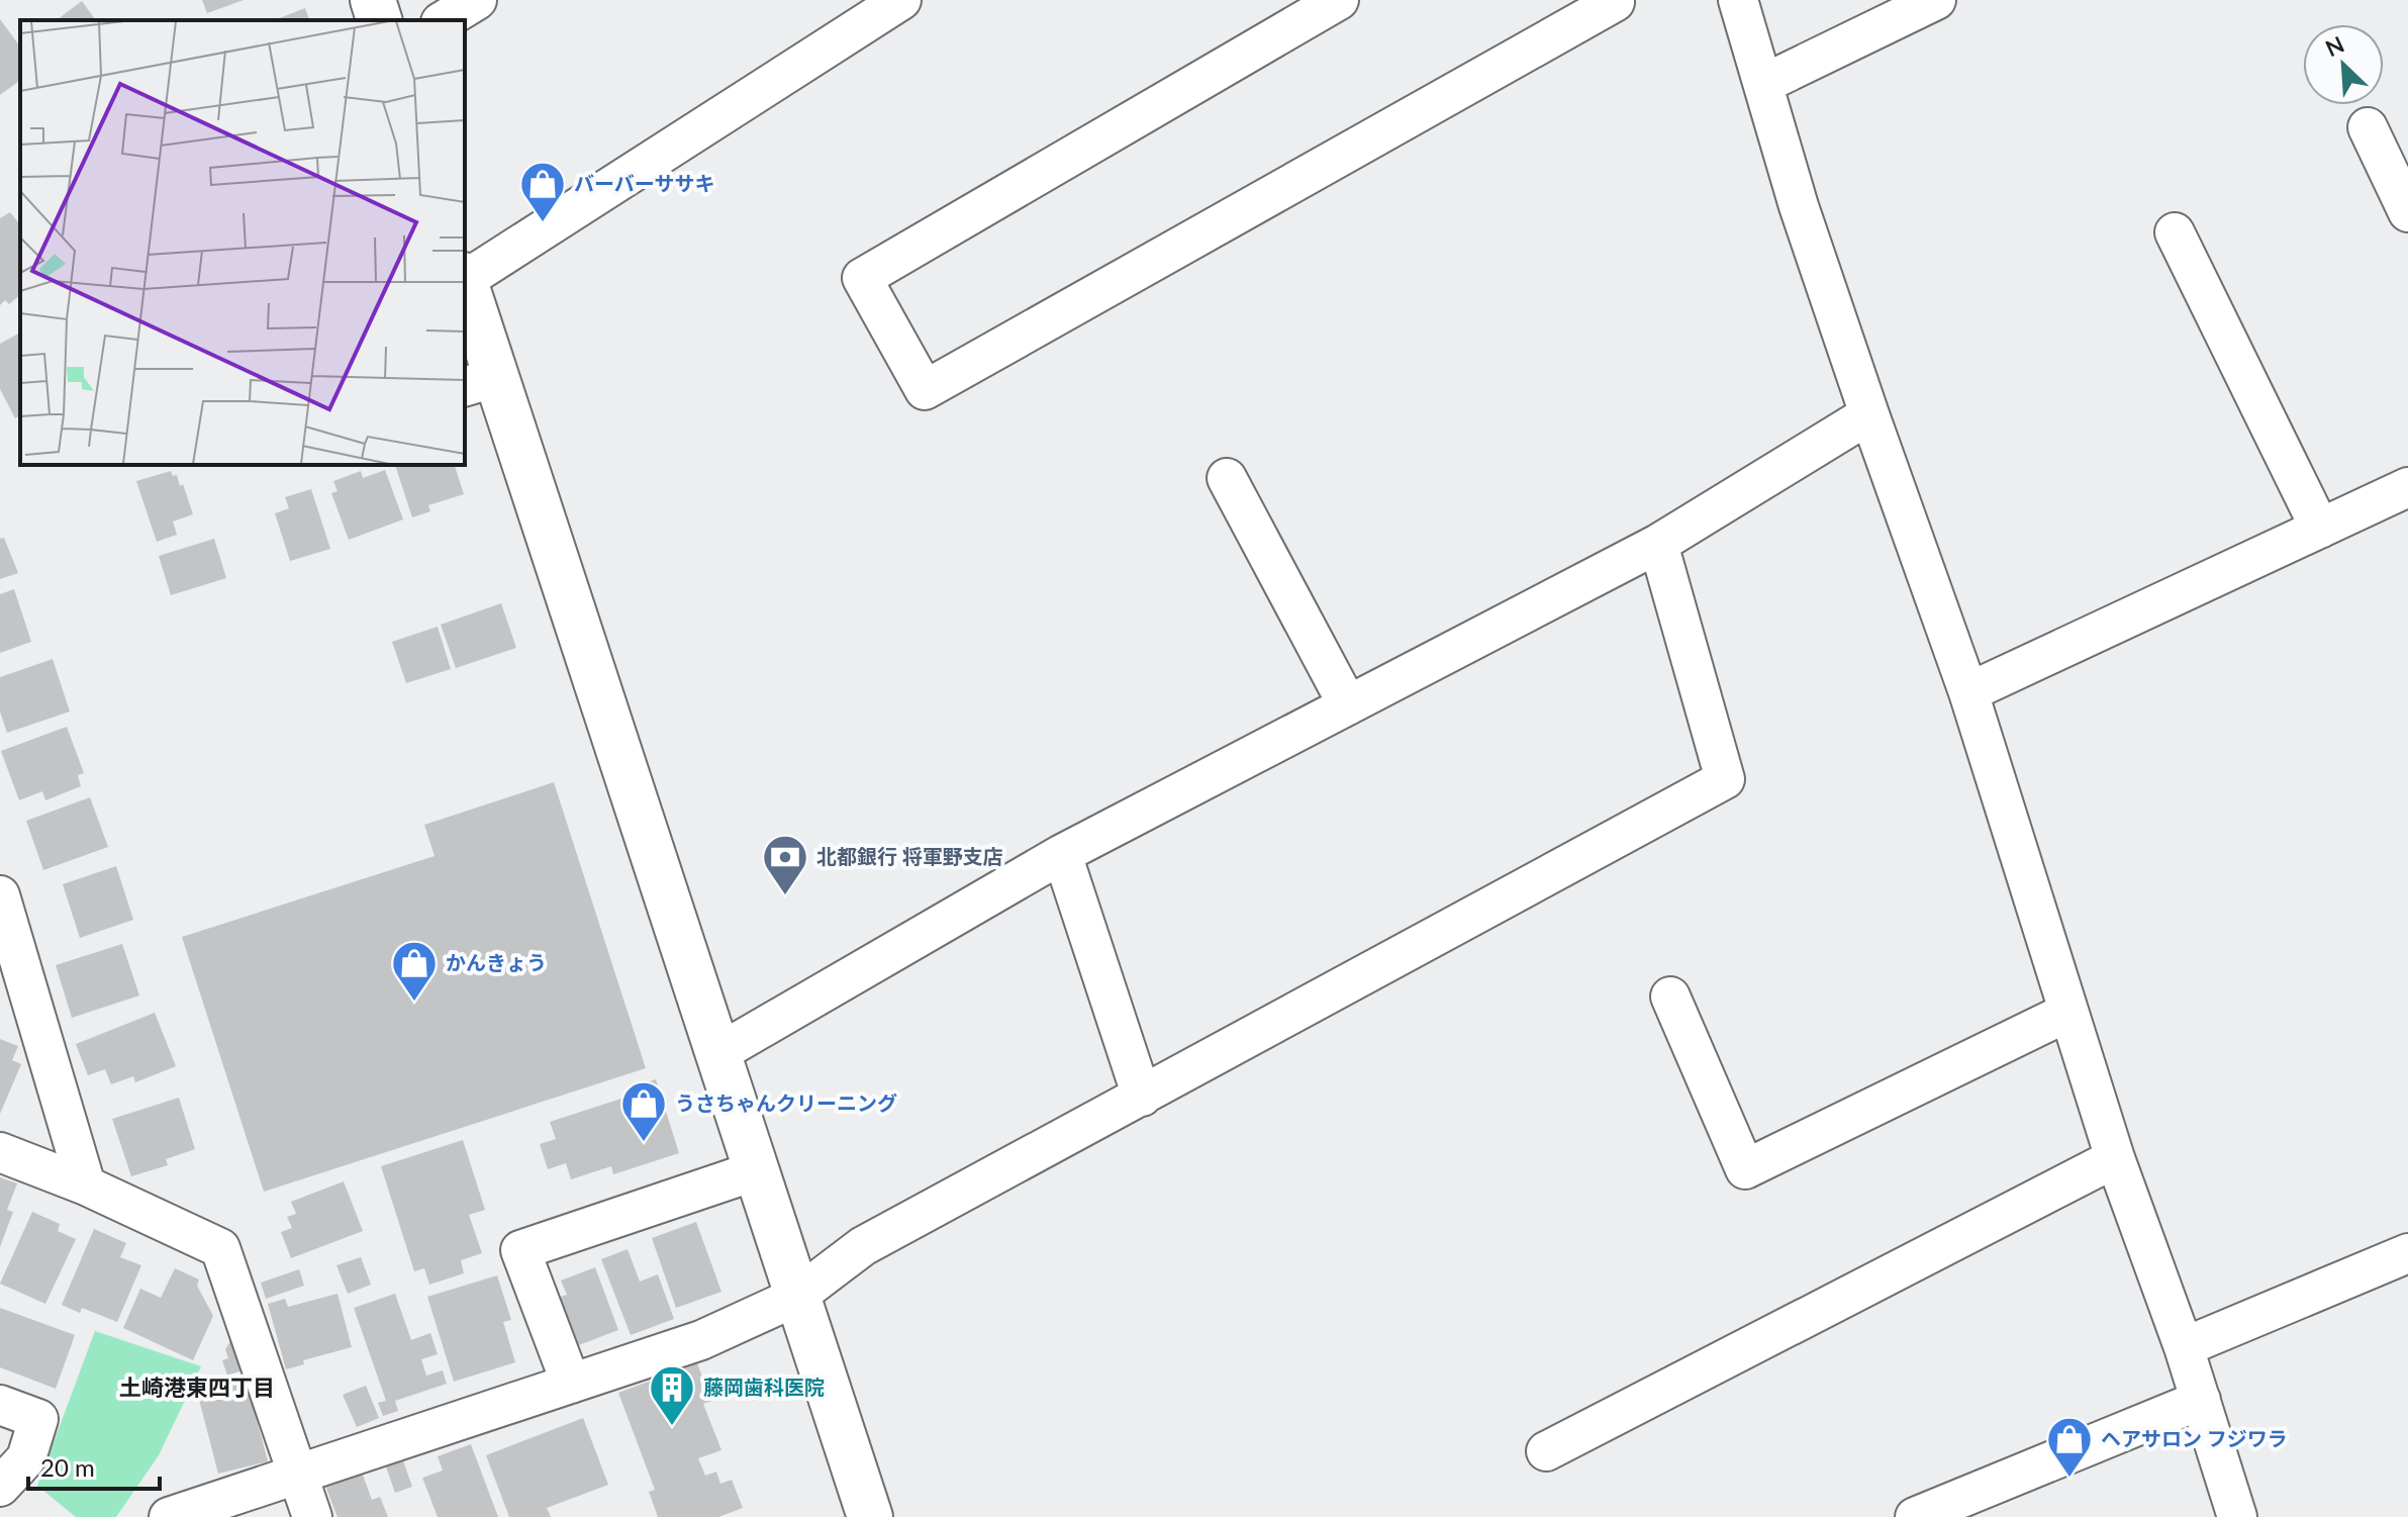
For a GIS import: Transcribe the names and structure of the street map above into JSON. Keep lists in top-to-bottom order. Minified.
{"districts":["土崎港東四丁目"],"places":{"shop":["バーバーササキ","かんきょう","うさちゃんクリーニング","ヘアサロン フジワラ"],"bank":["北都銀行 将軍野支店"],"building":["藤岡歯科医院"]},"scale_bar":"20 m","north":"top left"}
